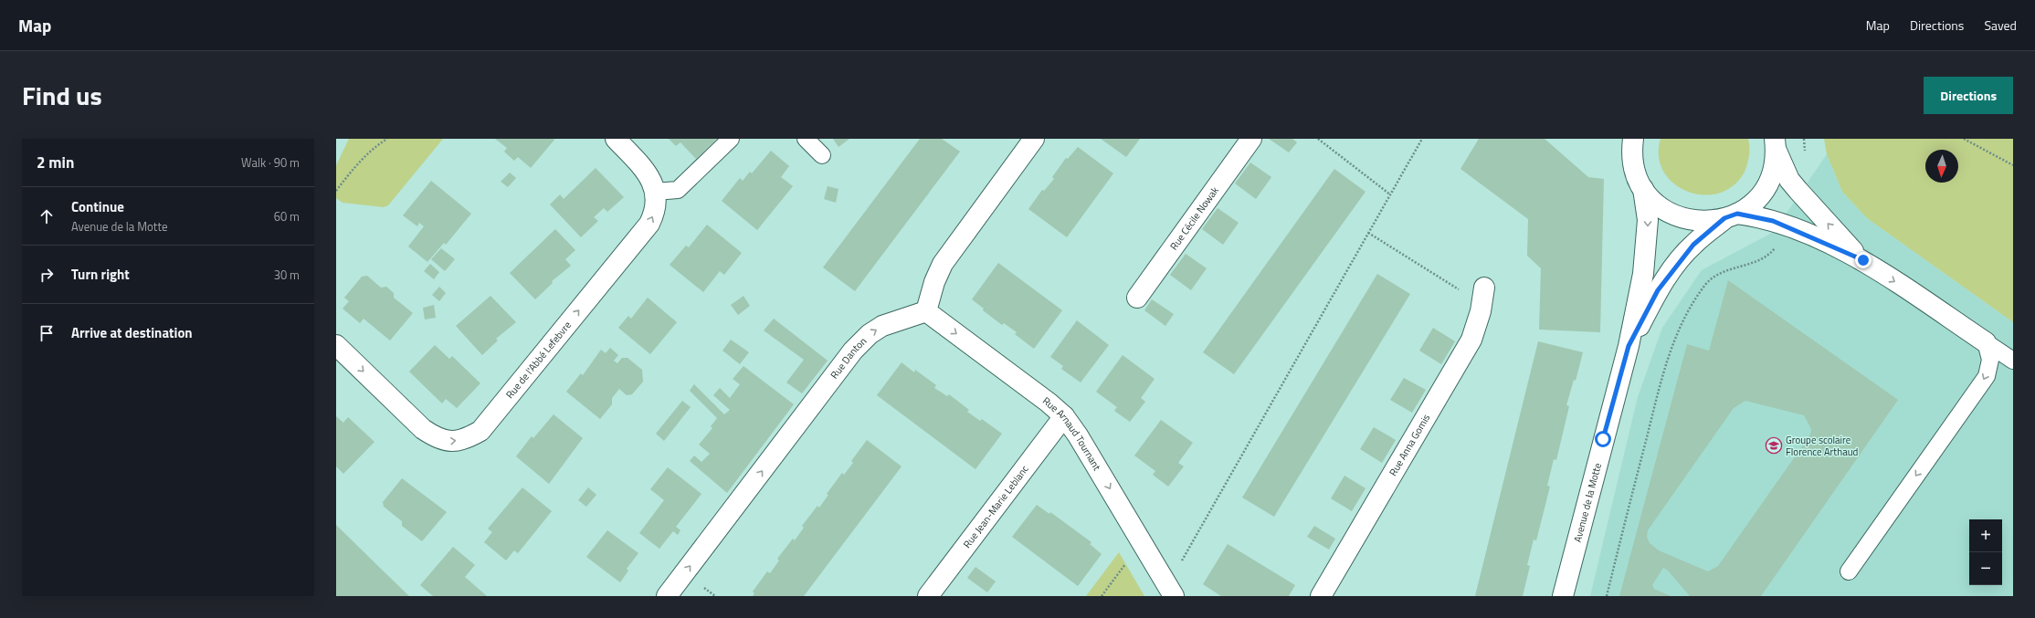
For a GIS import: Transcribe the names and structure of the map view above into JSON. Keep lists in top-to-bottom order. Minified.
{"streets":{"street":["Rue Cécile Nowak","Rue Danton","Rue de l'Abbé Lefebvre","Rue Arnaud Tournant","Rue Anna Gomis","Avenue de la Motte","Rue Jean-Marie Leblanc"]},"crossings":[["Rue Danton","Rue Arnaud Tournant"],["Rue Arnaud Tournant","Rue Jean-Marie Leblanc"]],"one_way":["Rue Danton","Rue Arnaud Tournant"],"places":{"school or university":["Groupe scolaire Florence Arthaud"]},"north":"bottom","page":{"header":"Map","nav":["Map","Directions","Saved"],"title":"Find us","buttons":"Directions","heading":["2 min","Walk · 90 m"],"list":[["Continue","Avenue de la Motte","60 m"],["Turn right","30 m"],"Arrive at destination"],"map_buttons":["+","−"]}}
